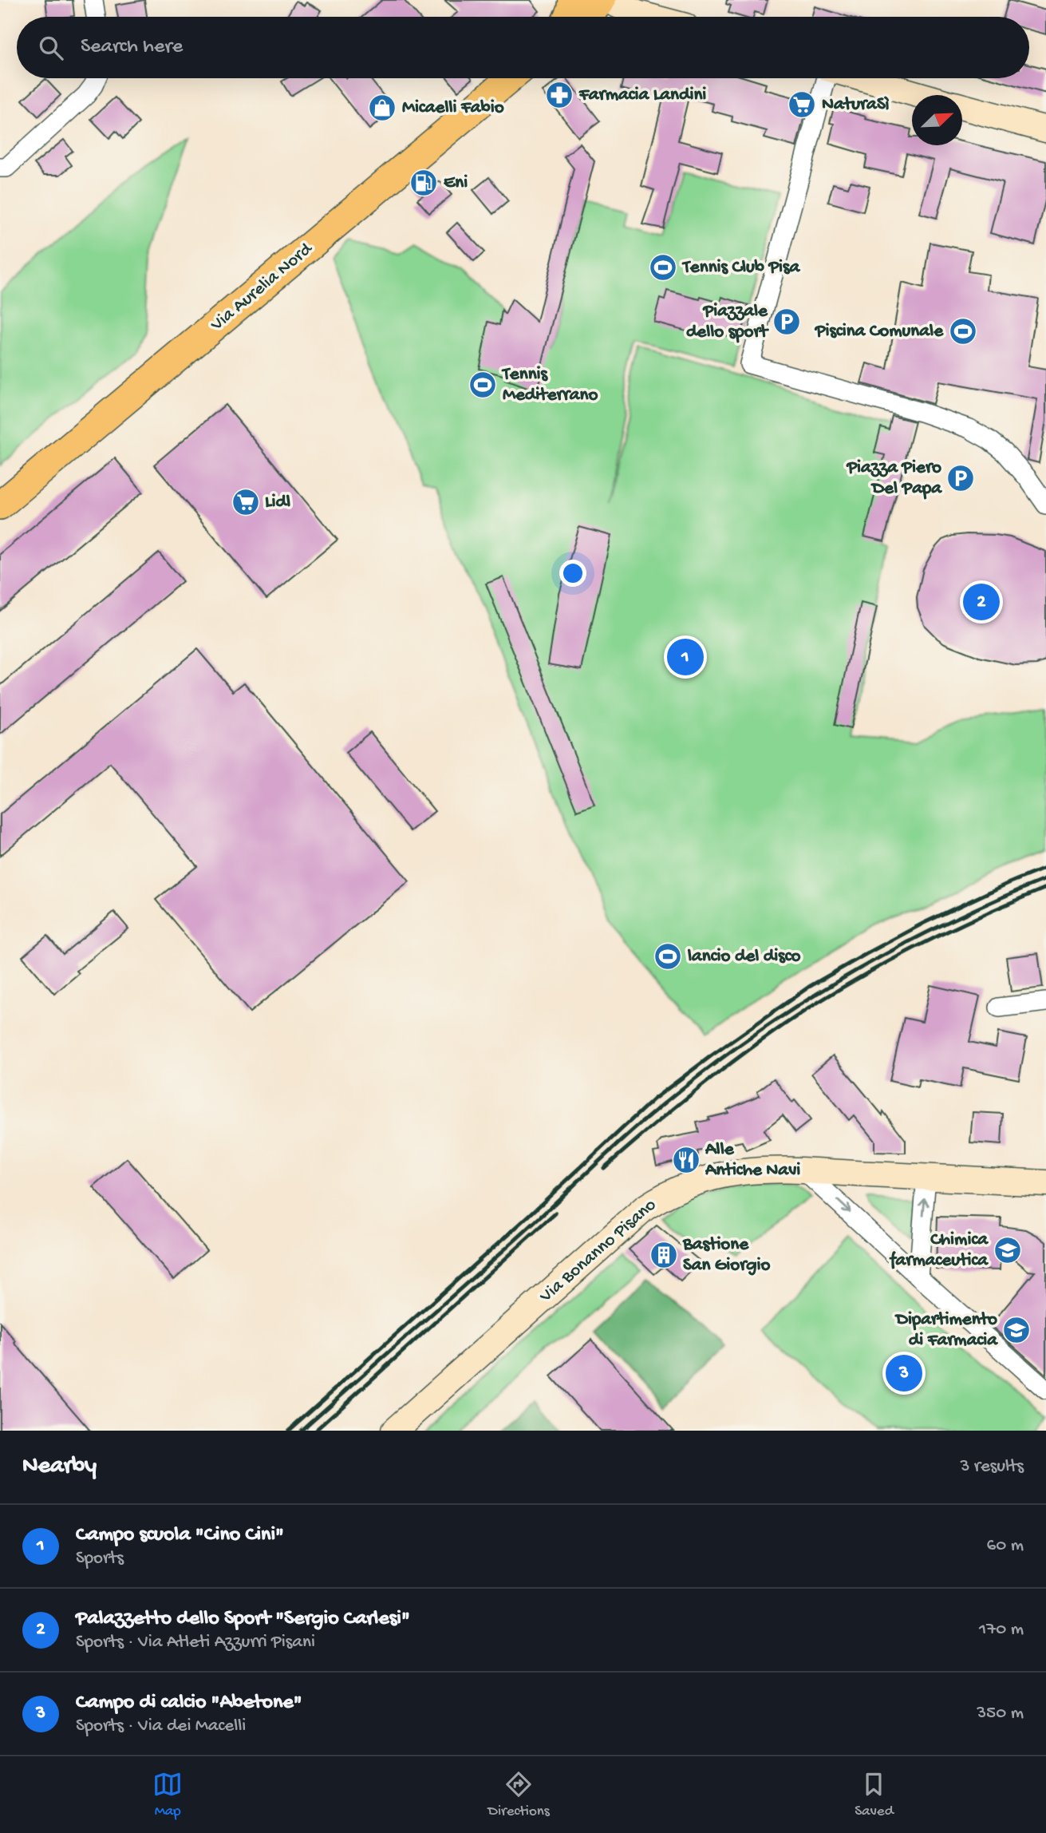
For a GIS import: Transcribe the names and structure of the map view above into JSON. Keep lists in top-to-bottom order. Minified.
{"streets":{"main road":["Via Aurelia Nord","Via Bonanno Pisano"]},"places":{"pharmacy":["Farmacia Landini"],"supermarket":["NaturaSì","Lidl"],"shop":["Micaelli Fabio"],"fuel station":["Eni"],"sports":["Tennis Club Pisa","Piscina Comunale","Tennis Mediterrano","lancio del disco"],"parking":["Piazzale dello sport","Piazza Piero Del Papa"],"restaurant":["Alle Antiche Navi"],"school or university":["Chimica farmaceutica","Dipartimento di Farmacia"],"building":["Bastione San Giorgio"]},"north":"top right","page":{"search":"Search here","pins":["2","1","3"],"heading":["Nearby","3 results"],"list":[{"mark":"1","name":"Campo scuola \"Cino Cini\"","note":"Sports","value":"60 m"},{"mark":"2","name":"Palazzetto dello Sport \"Sergio Carlesi\"","note":"Sports · Via Atleti Azzurri Pisani","value":"170 m"},{"mark":"3","name":"Campo di calcio \"Abetone\"","note":"Sports · Via dei Macelli","value":"350 m"}],"nav":["Map","Directions","Saved"]}}
